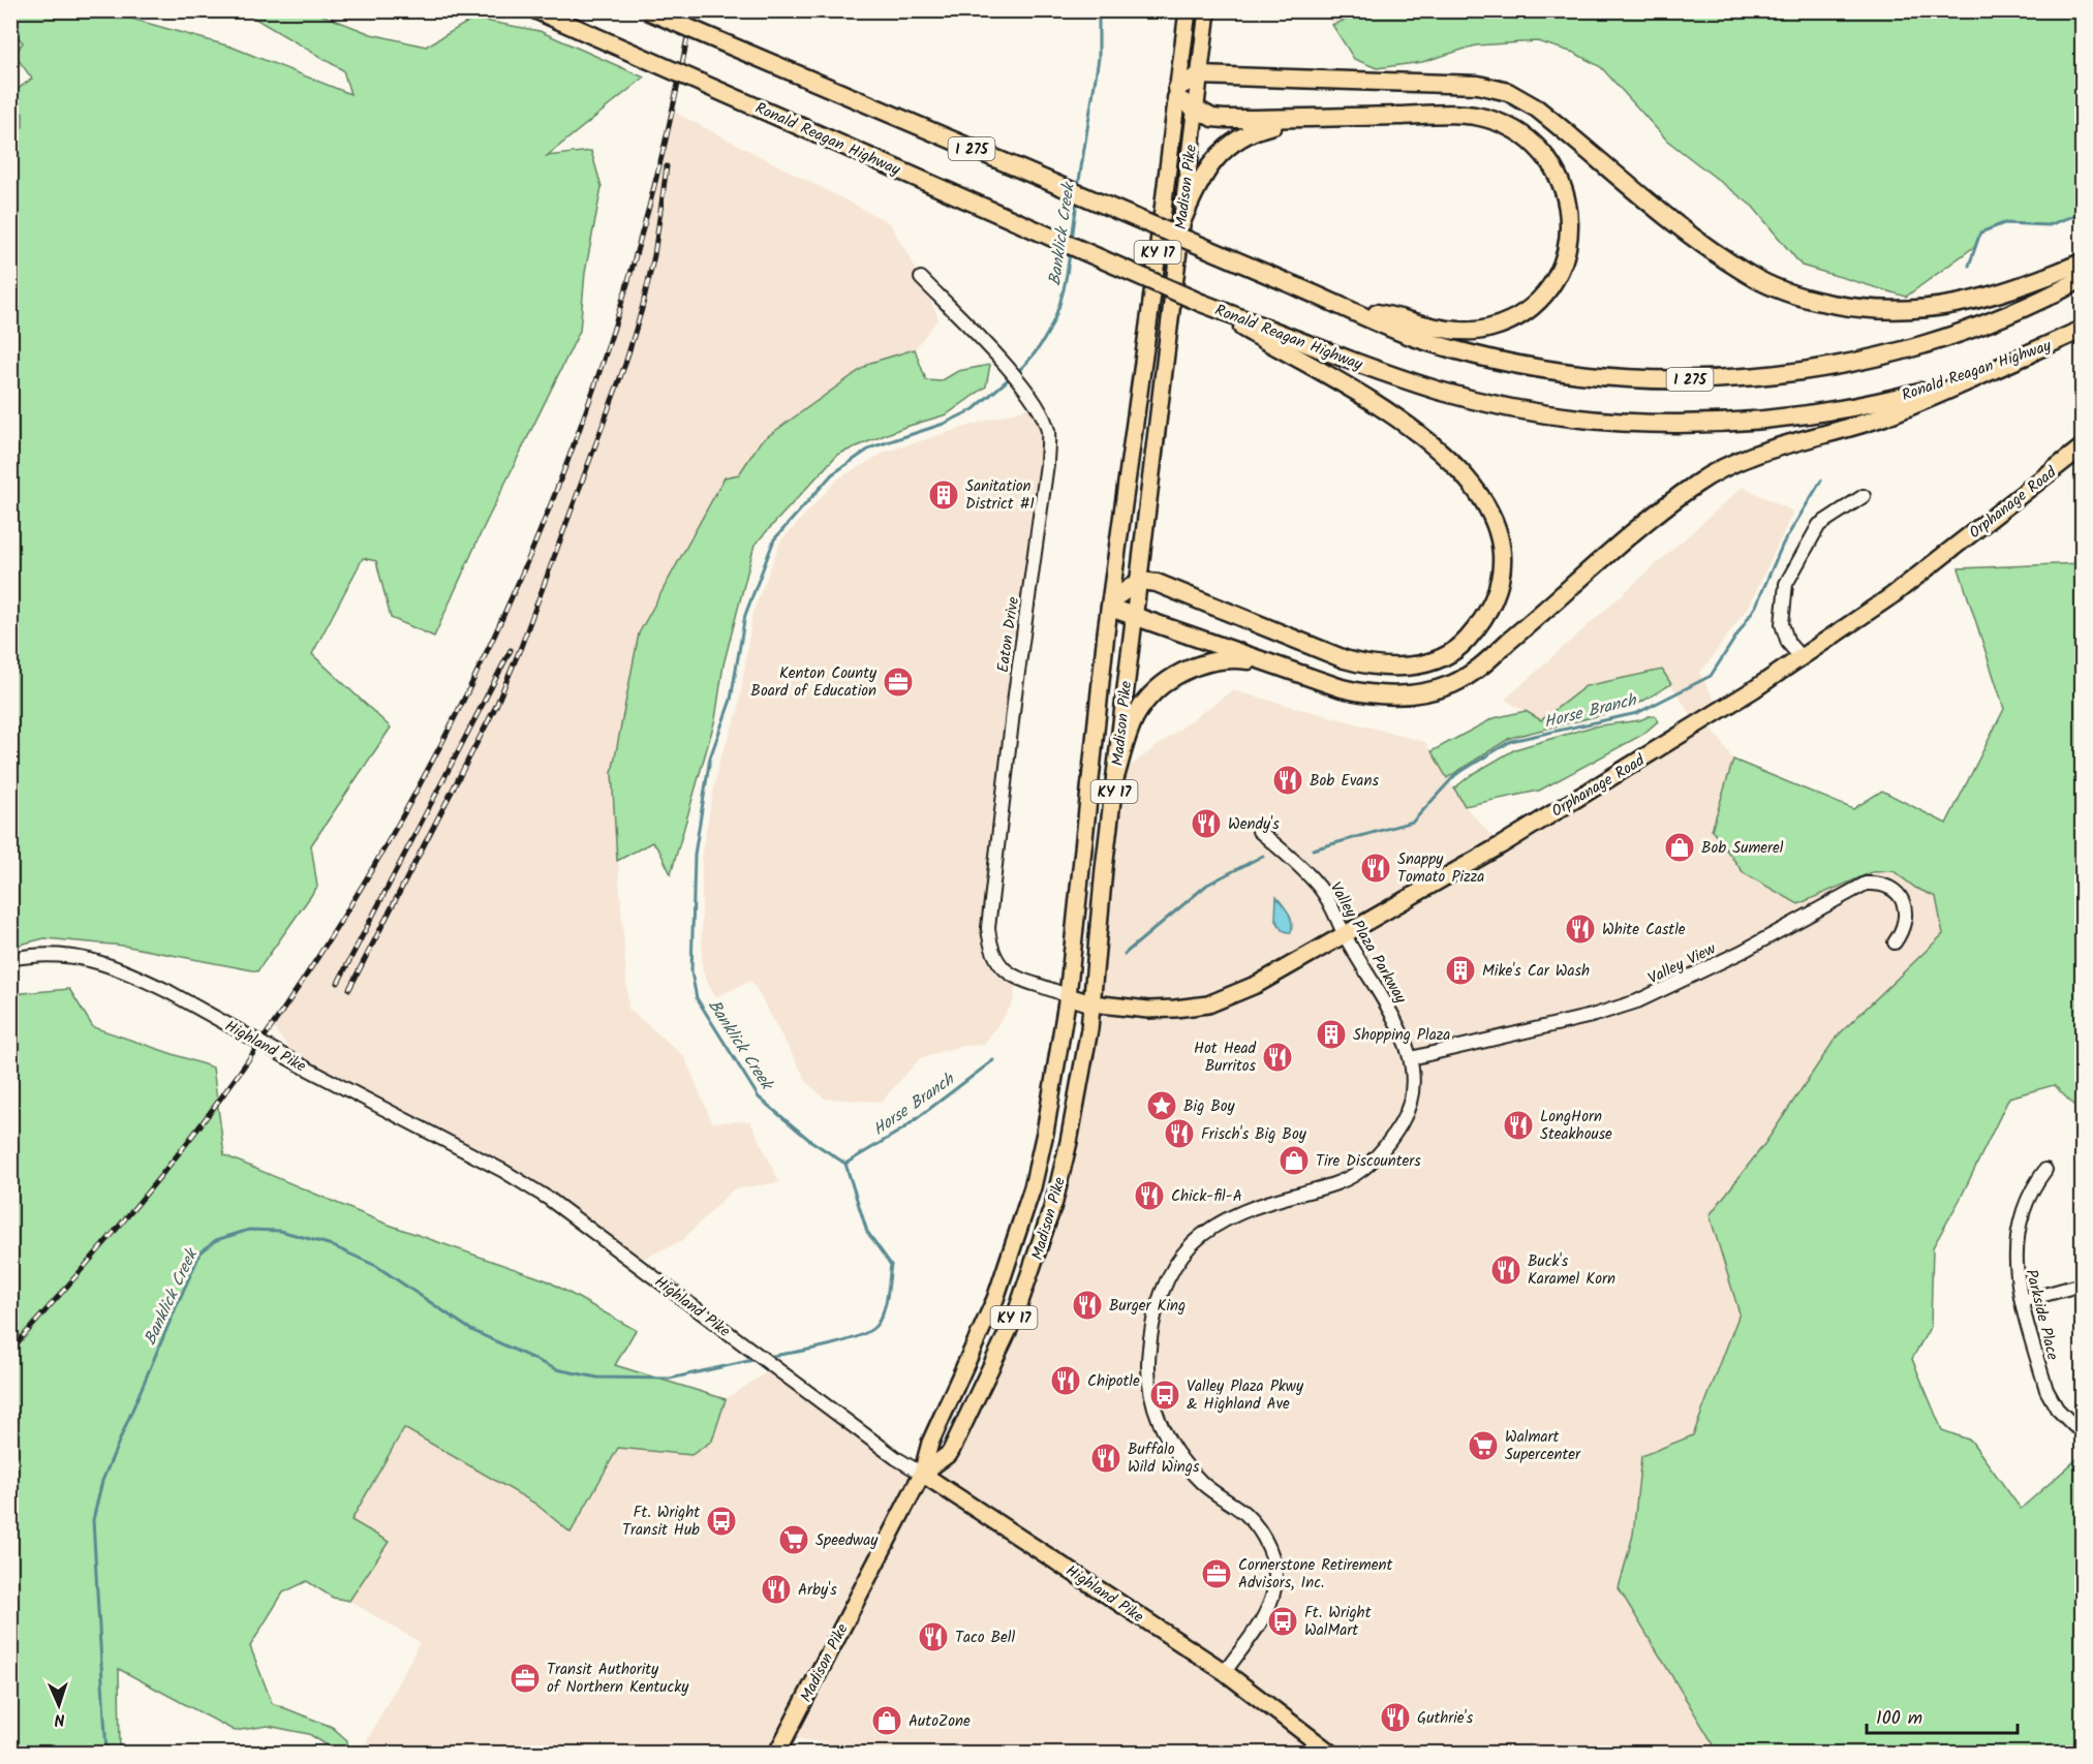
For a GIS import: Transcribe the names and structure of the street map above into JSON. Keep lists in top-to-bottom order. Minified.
{"streets":{"highway":["Ronald Reagan Highway","I 275"],"main road":["Madison Pike","KY 17","Orphanage Road","Highland Pike"],"street":["Eaton Drive","Valley Plaza Parkway","Valley View","Parkside Place"]},"crossings":[["Madison Pike","Orphanage Road"],["Madison Pike","Eaton Drive"],["Madison Pike","Highland Pike"],["Orphanage Road","Eaton Drive"],["Orphanage Road","Valley Plaza Parkway"],["Valley Plaza Parkway","Valley View"],["Valley Plaza Parkway","Highland Pike"]],"water":["Banklick Creek","Horse Branch"],"places":{"building":["Sanitation District #1","Mike's Car Wash","Shopping Plaza"],"office":["Kenton County Board of Education","Cornerstone Retirement Advisors, Inc.","Transit Authority of Northern Kentucky"],"restaurant":["Bob Evans","Wendy's","Snappy Tomato Pizza","White Castle","Hot Head Burritos","LongHorn Steakhouse","Frisch's Big Boy","Chick-fil-A","Buck's Karamel Korn","Burger King","Chipotle","Buffalo Wild Wings","Arby's","Taco Bell","Guthrie's"],"shop":["Bob Sumerel","Tire Discounters","AutoZone"],"place":["Big Boy"],"bus stop":["Valley Plaza Pkwy & Highland Ave","Ft. Wright Transit Hub","Ft. Wright WalMart"],"supermarket":["Walmart Supercenter","Speedway"]},"scale_bar":"100 m","north":"bottom"}
